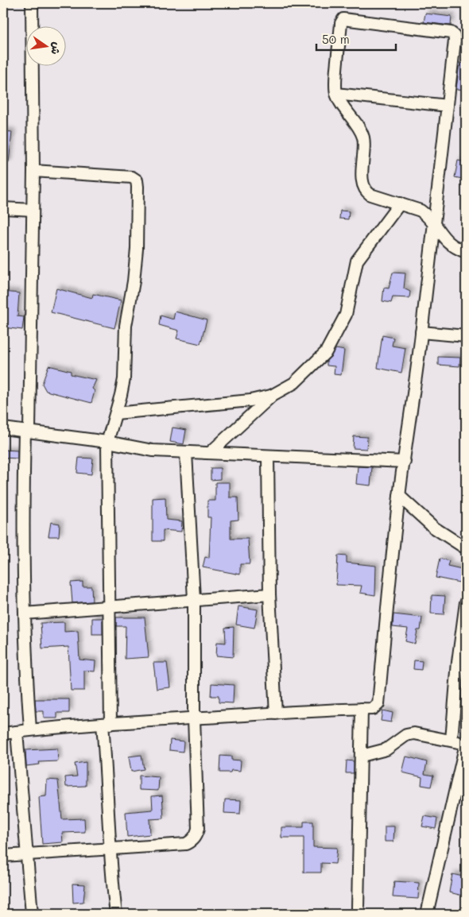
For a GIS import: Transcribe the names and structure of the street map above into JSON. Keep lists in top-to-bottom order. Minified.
{"scale_bar":"50 m","north":"right"}
